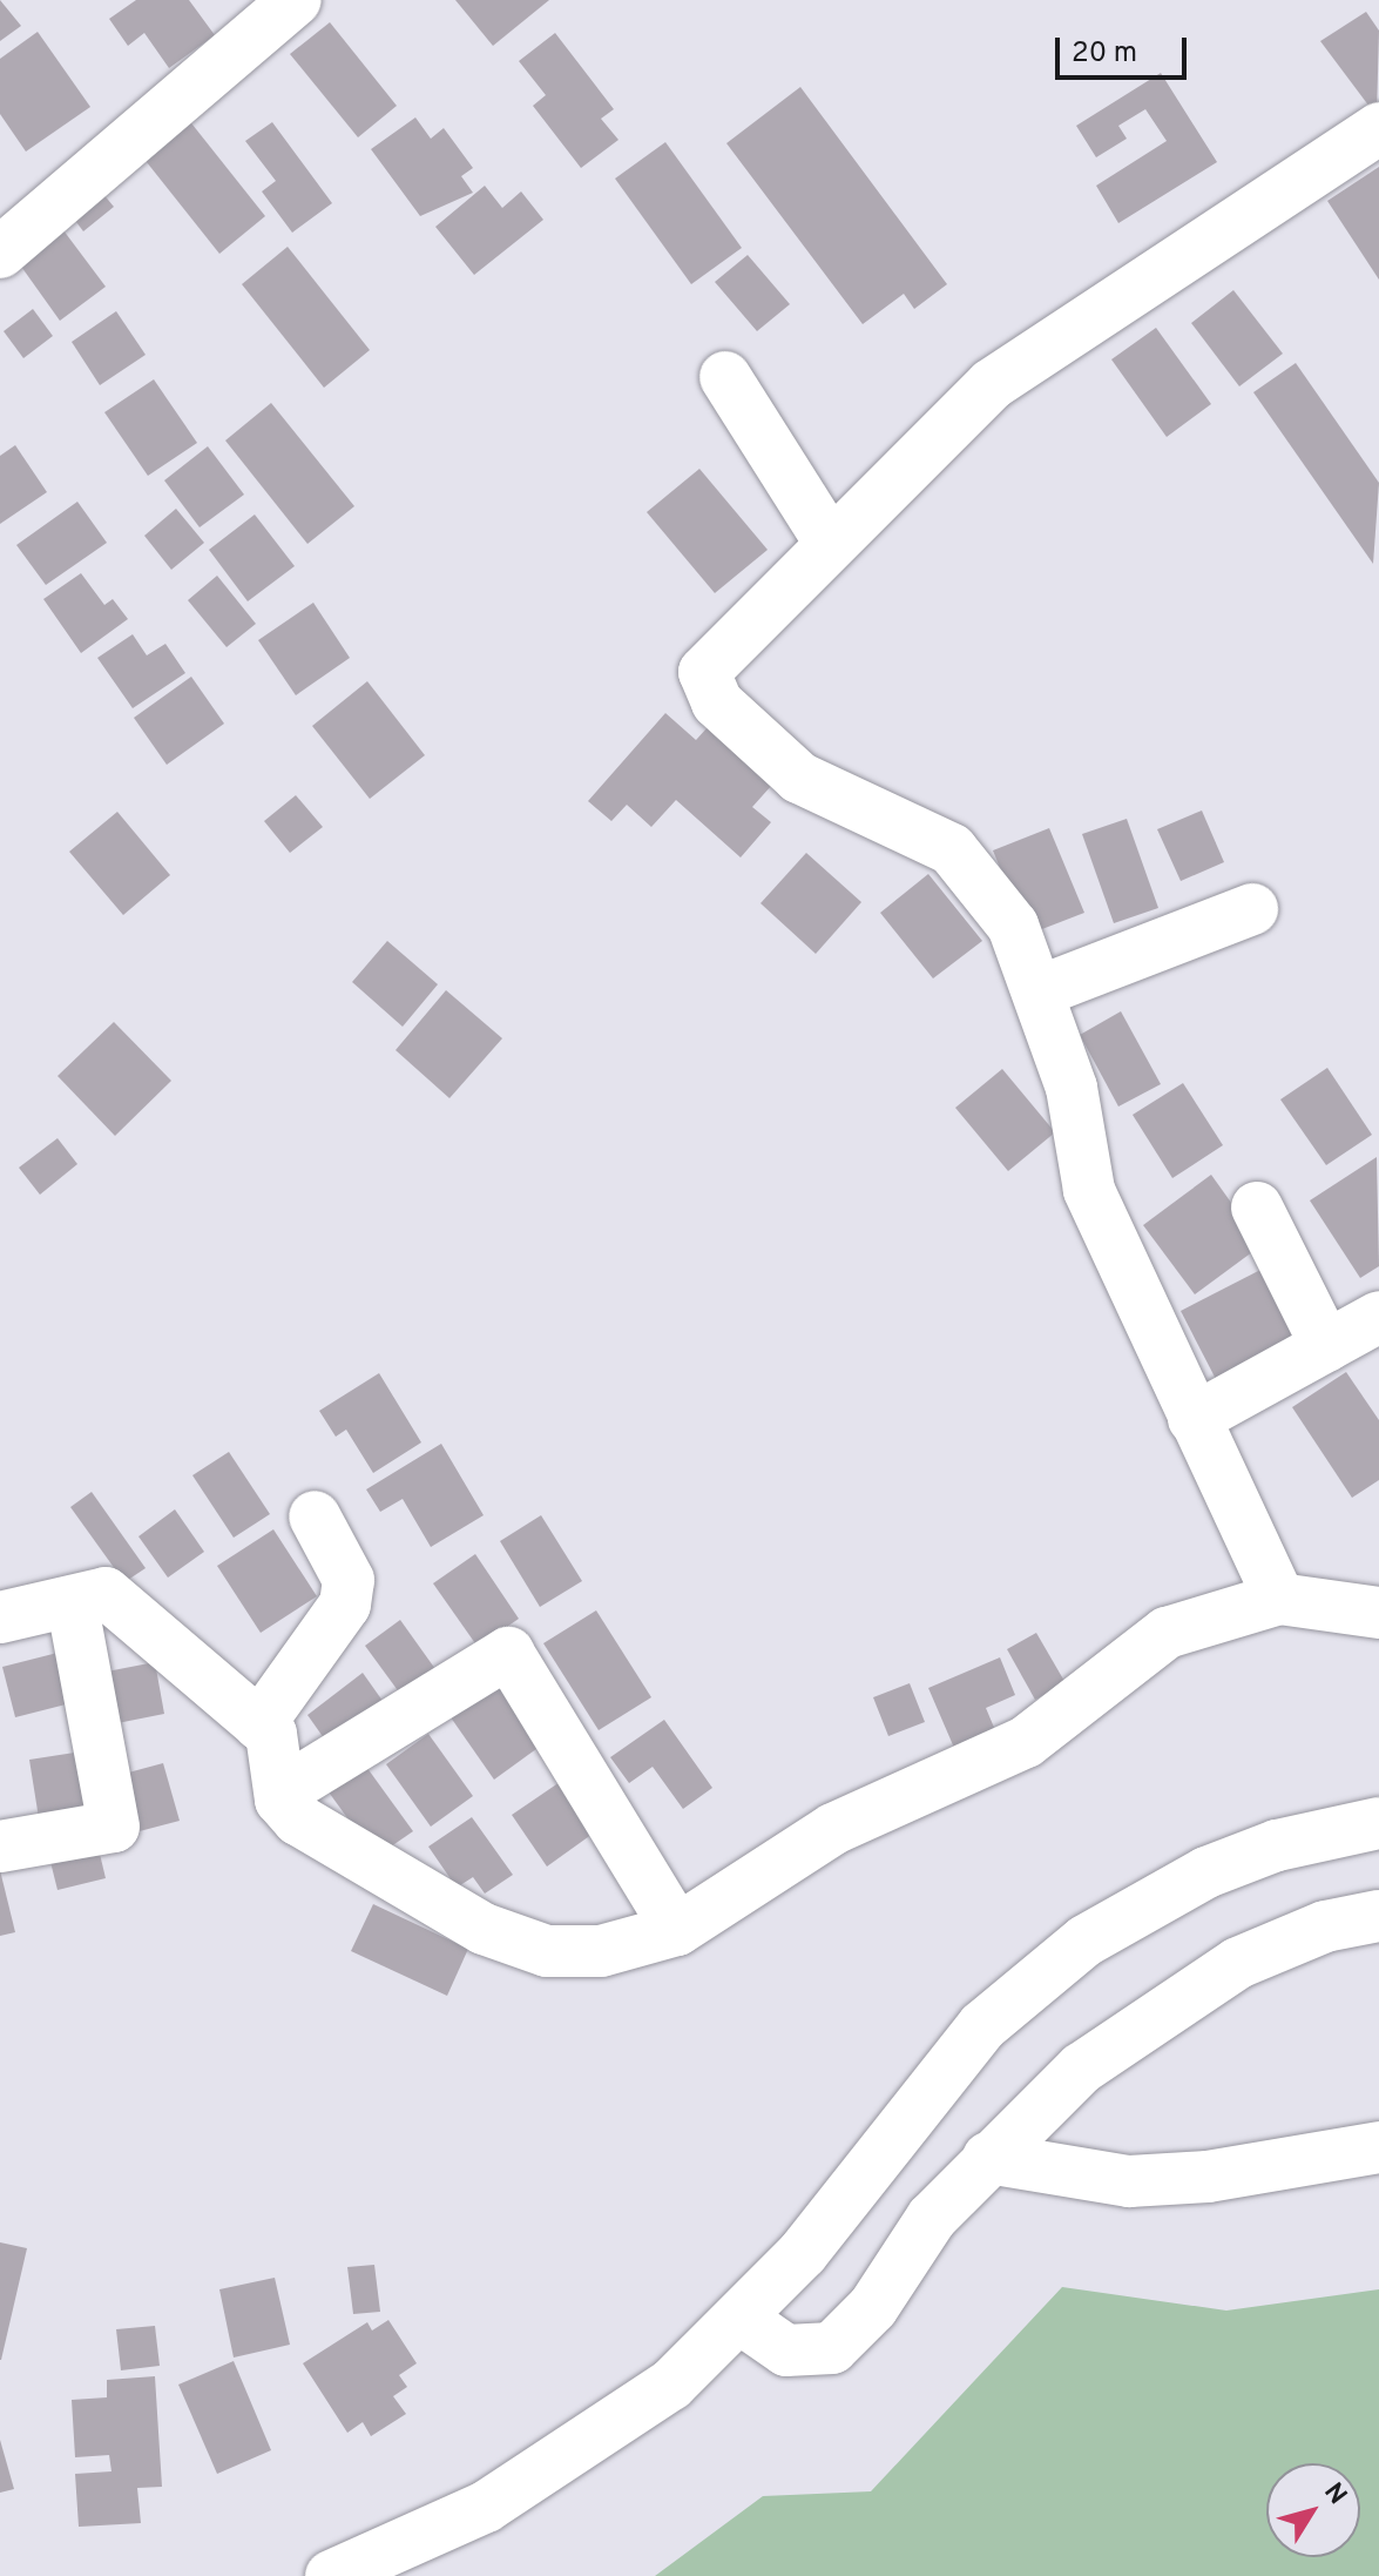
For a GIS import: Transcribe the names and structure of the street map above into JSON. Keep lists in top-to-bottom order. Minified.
{"scale_bar":"20 m","north":"top right"}
